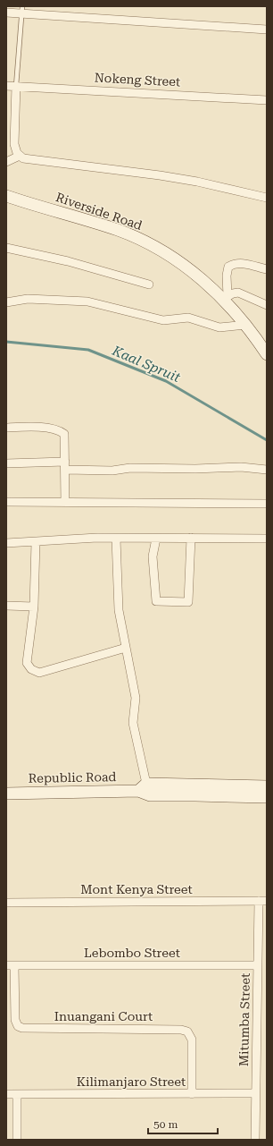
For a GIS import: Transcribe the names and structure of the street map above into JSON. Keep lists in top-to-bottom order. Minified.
{"streets":{"street":["Nokeng Street","Riverside Road","Republic Road","Mont Kenya Street","Lebombo Street","Inuangani Court","Mitumba Street","Kilimanjaro Street"]},"crossings":[["Mont Kenya Street","Mitumba Street"],["Lebombo Street","Inuangani Court"],["Lebombo Street","Mitumba Street"],["Inuangani Court","Kilimanjaro Street"],["Mitumba Street","Kilimanjaro Street"]],"water":["Kaal Spruit"],"scale_bar":"50 m"}
